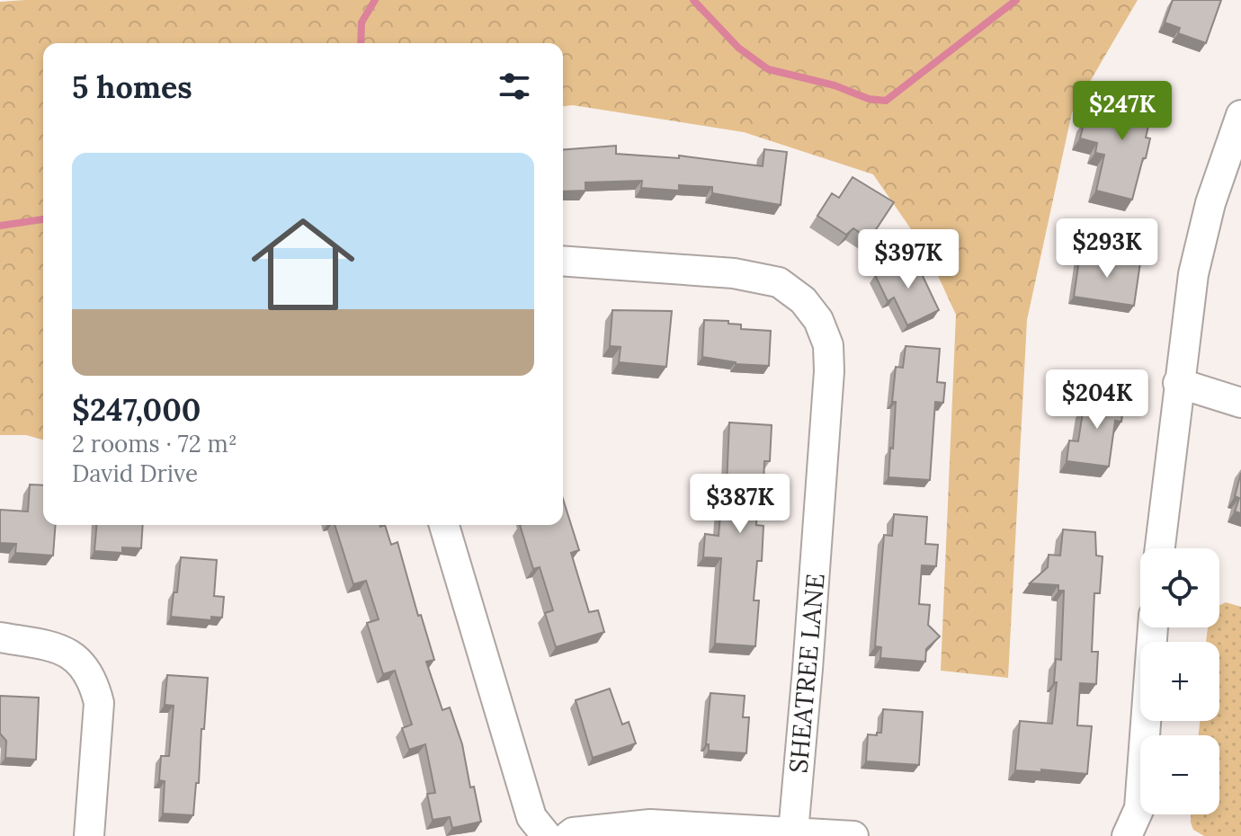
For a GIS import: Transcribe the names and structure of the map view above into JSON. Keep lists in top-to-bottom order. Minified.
{"streets":{"street":["SHEATREE LANE"]},"page":{"heading":"5 homes","price":["$247K","$293K","$397K","$204K","$387K"],"list":[{"name":"$247,000","note":"2 rooms · 72 m² · David Drive"}],"map_buttons":["+","−"]}}
